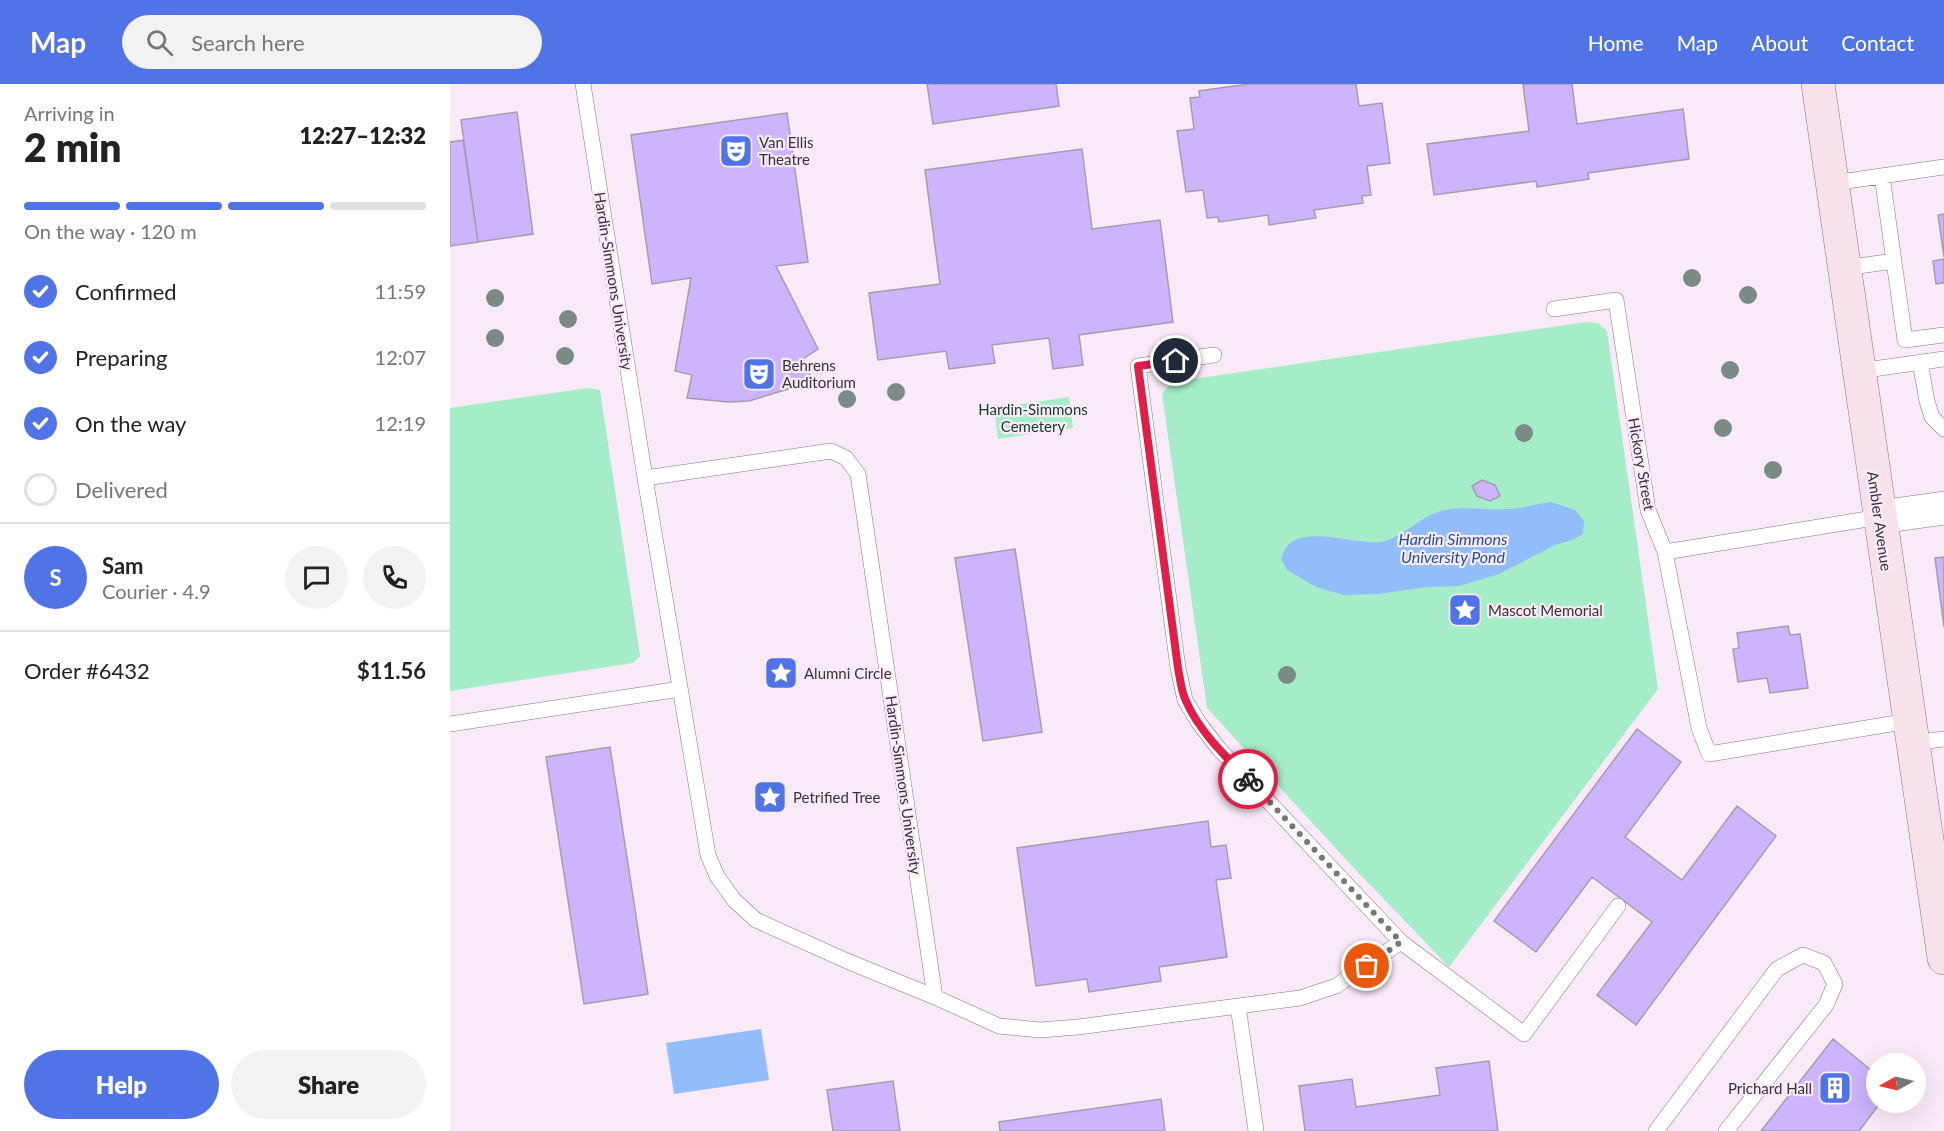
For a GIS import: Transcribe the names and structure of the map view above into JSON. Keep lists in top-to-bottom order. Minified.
{"streets":{"main road":["Ambler Avenue"],"lane":["Hardin-Simmons University","Hickory Street"]},"water":["Hardin Simmons University Pond"],"parks":["Hardin-Simmons Cemetery"],"places":{"theatre":["Van Ellis Theatre","Behrens Auditorium"],"place":["Mascot Memorial","Alumni Circle","Petrified Tree"],"building":["Prichard Hall"]},"north":"left","page":{"header":"Map","search":"Search here","nav":["Home","Map","About","Contact"],"heading":["2 min","Arriving in","12:27–12:32"],"panel":["Sam","Courier · 4.9","Order #6432","$11.56"],"bar":"On the way · 120 m","list":[["Confirmed","11:59"],["Preparing","12:07"],["On the way","12:19"],"Delivered"],"round":"S","buttons":["Help","Share"]}}
